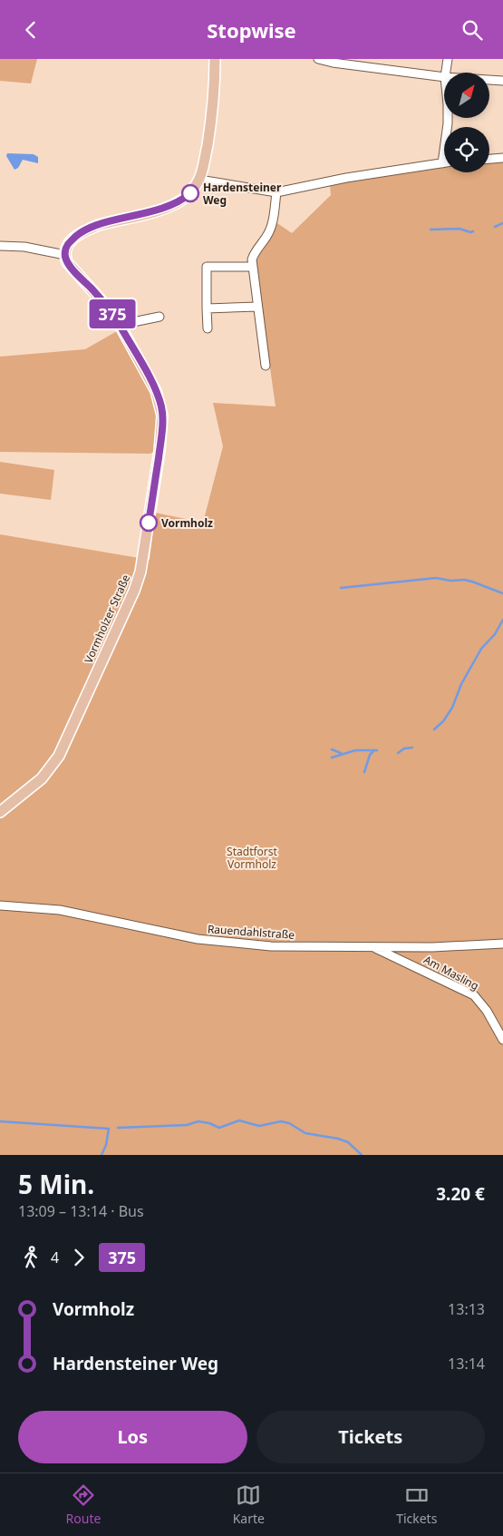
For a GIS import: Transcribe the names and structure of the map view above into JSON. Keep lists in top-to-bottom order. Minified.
{"streets":{"main road":["Vormholzer Straße"],"street":["Rauendahlstraße","Am Masling"]},"crossings":[["Rauendahlstraße","Am Masling"]],"parks":["Stadtforst Vormholz"],"places":["Hardensteiner Weg","Vormholz"],"lines":["bus line 375"],"north":"top right","page":{"header":"Stopwise","on_map":"375","heading":["5 Min.","13:09 – 13:14 · Bus","3.20 €"],"legs":["4","375"],"list":[{"name":"Vormholz","value":"13:13"},{"name":"Hardensteiner Weg","value":"13:14"}],"buttons":["Los","Tickets"],"tabs":["Route","Karte","Tickets"]}}
